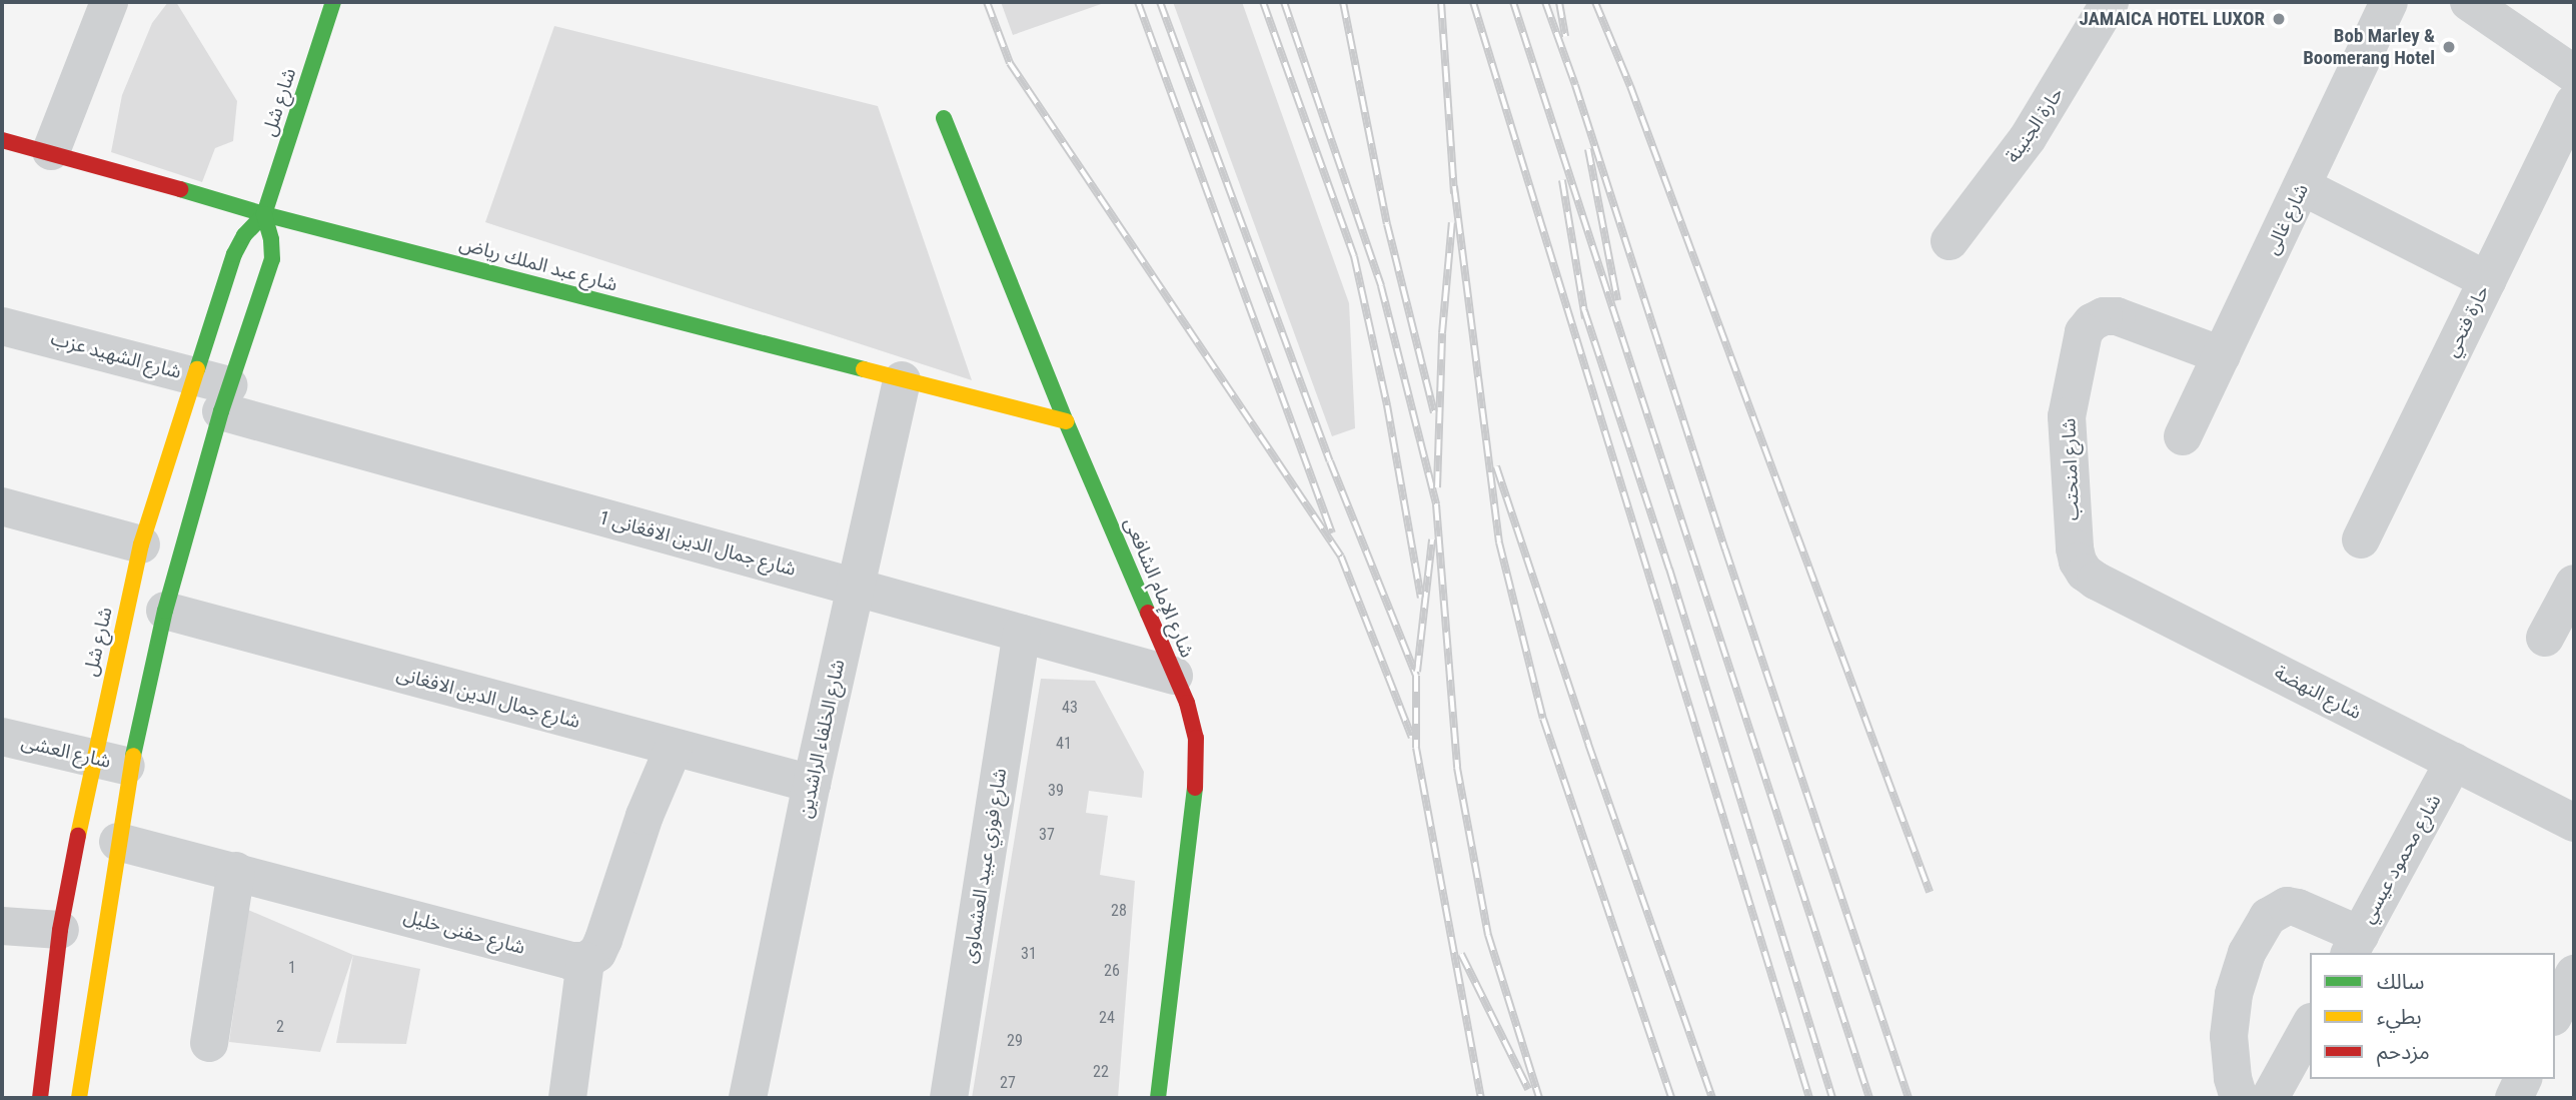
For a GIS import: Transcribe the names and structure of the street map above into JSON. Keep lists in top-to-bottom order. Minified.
{"streets":{"street":["شارع شل","حارة الجنينة","شارع غالى","شارع عبد الملك رياض","حارة فتحي","شارع الشهيد عزب","شارع امنحتب","شارع جمال الدين الافغانى 1","شارع الإمام الشافعى","شارع النهضة","شارع جمال الدين الافغانى","شارع الخلفاء الراشدين","شارع العشى","شارع محمود عيسي","شارع فوزي عبيد العشماوى","شارع حفنى خليل"]},"crossings":[["شارع شل","شارع عبد الملك رياض"],["شارع شل","شارع الشهيد عزب"],["شارع شل","شارع العشى"],["شارع غالى","شارع امنحتب"],["شارع عبد الملك رياض","شارع الإمام الشافعى"],["شارع عبد الملك رياض","شارع الخلفاء الراشدين"],["شارع الشهيد عزب","شارع جمال الدين الافغانى 1"],["شارع امنحتب","شارع النهضة"],["شارع جمال الدين الافغانى 1","شارع الإمام الشافعى"],["شارع جمال الدين الافغانى 1","شارع الخلفاء الراشدين"],["شارع جمال الدين الافغانى 1","شارع فوزي عبيد العشماوى"],["شارع النهضة","شارع محمود عيسي"],["شارع جمال الدين الافغانى","شارع الخلفاء الراشدين"]],"places":["JAMAICA HOTEL LUXOR","Bob Marley & Boomerang Hotel"],"house_numbers":["43","41","39","37","28","31","1","26","24","2","29","22","27"],"legend":["سالك","بطيء","مزدحم"]}
